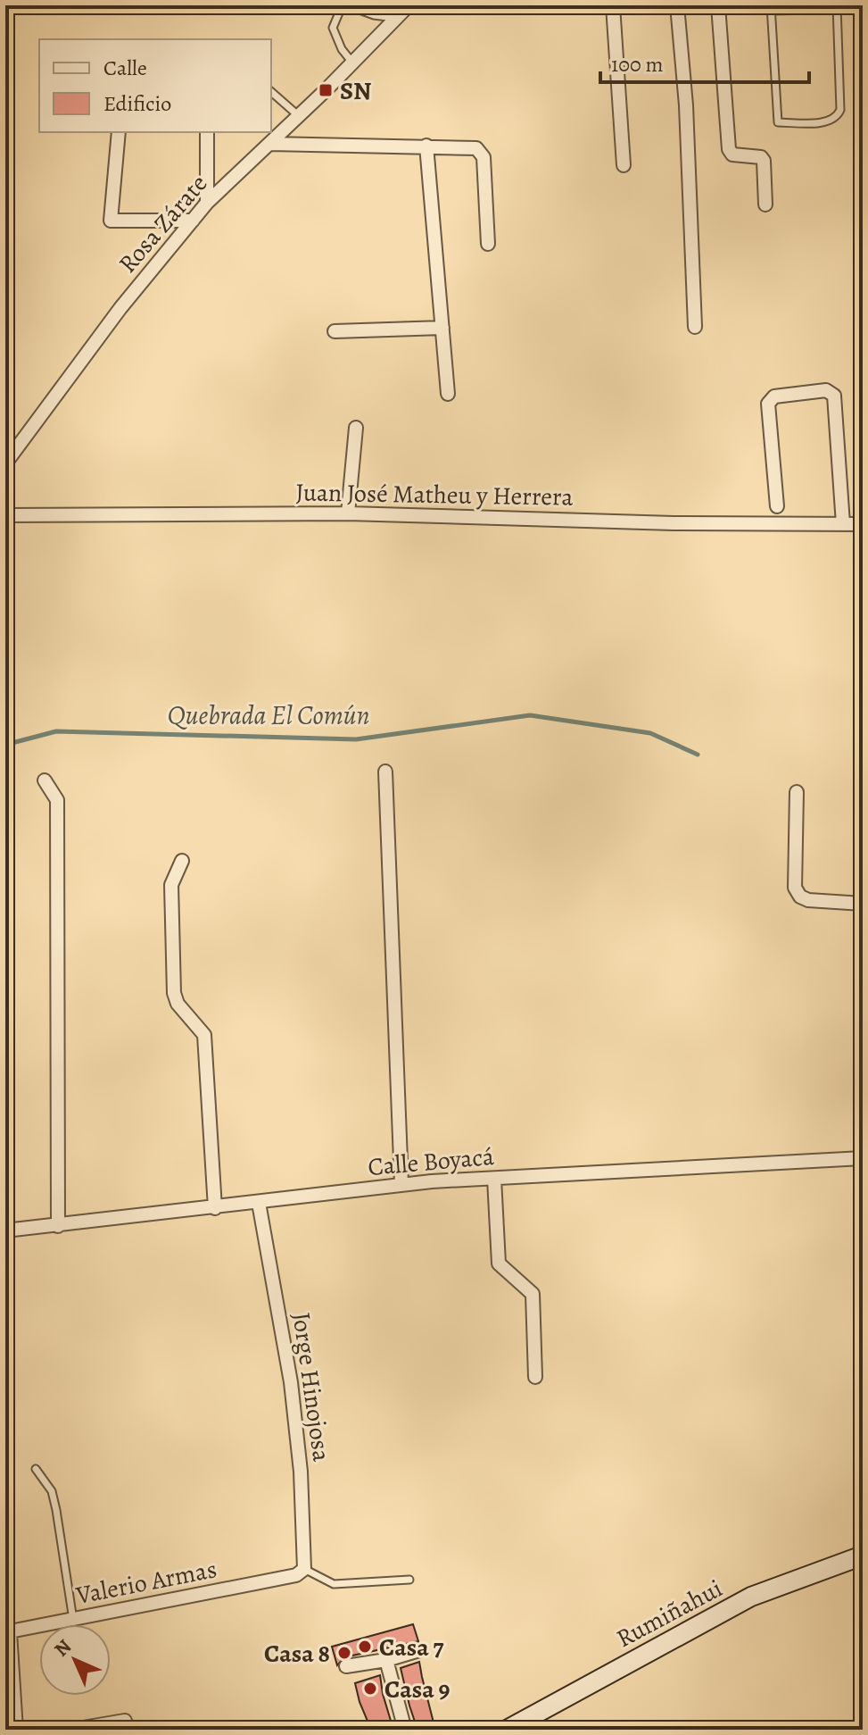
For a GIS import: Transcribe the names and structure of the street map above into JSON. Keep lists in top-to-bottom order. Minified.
{"streets":{"street":["Rosa Zárate","Juan José Matheu y Herrera","Calle Boyacá","Jorge Hinojosa","Valerio Armas","Rumiñahui"]},"crossings":[["Calle Boyacá","Jorge Hinojosa"],["Jorge Hinojosa","Valerio Armas"]],"water":["Quebrada El Común"],"places":{"transit":["SN"],"other":["Casa 7","Casa 8","Casa 9"]},"legend":["Calle","Edificio"],"scale_bar":"100 m","north":"top left"}
